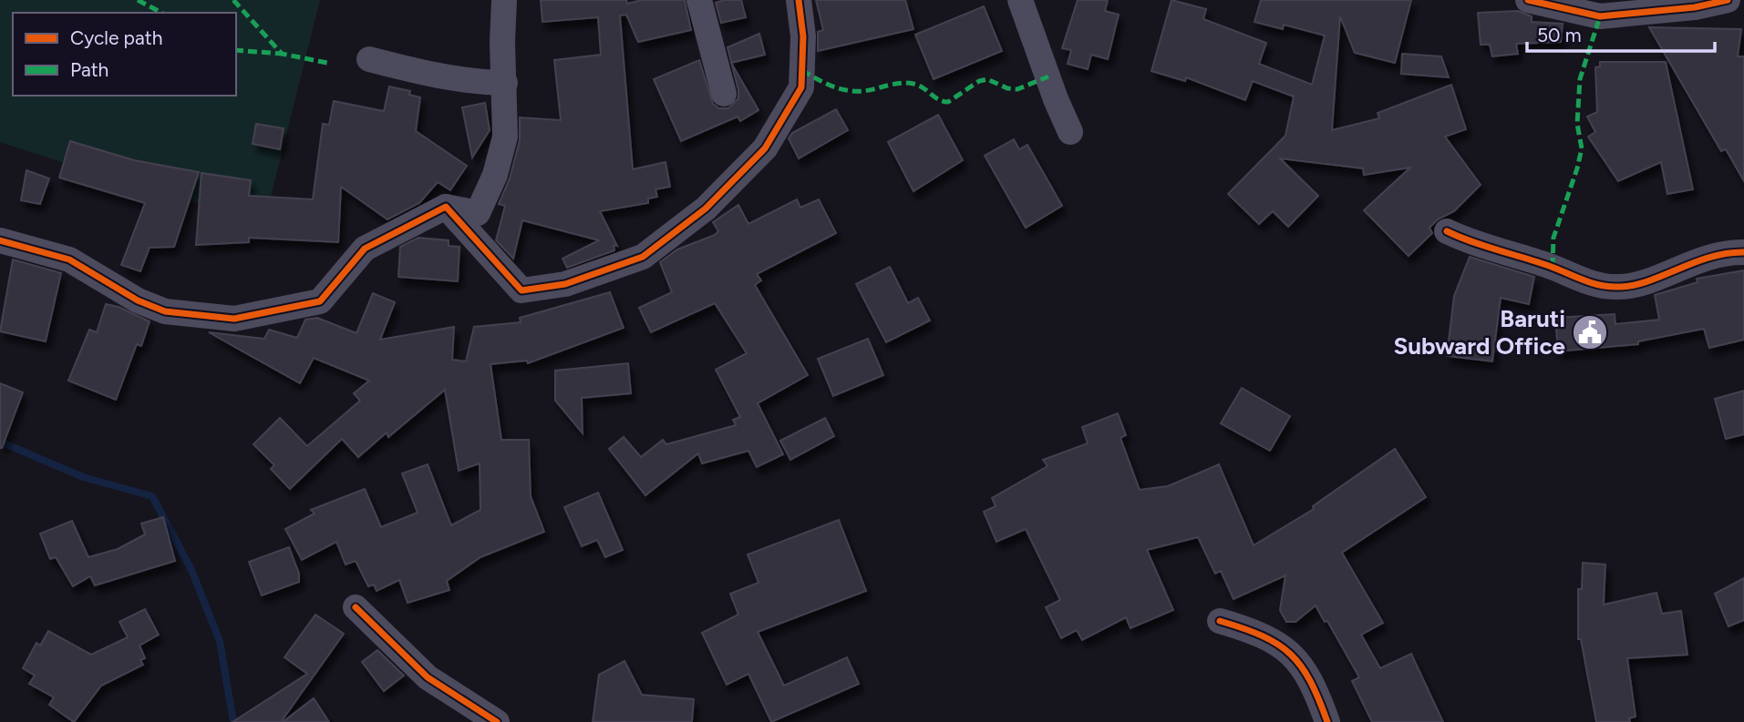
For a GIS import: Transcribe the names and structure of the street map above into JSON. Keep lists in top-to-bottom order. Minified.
{"places":{"public building":["Baruti Subward Office"]},"legend":["Cycle path","Path"],"scale_bar":"50 m"}
